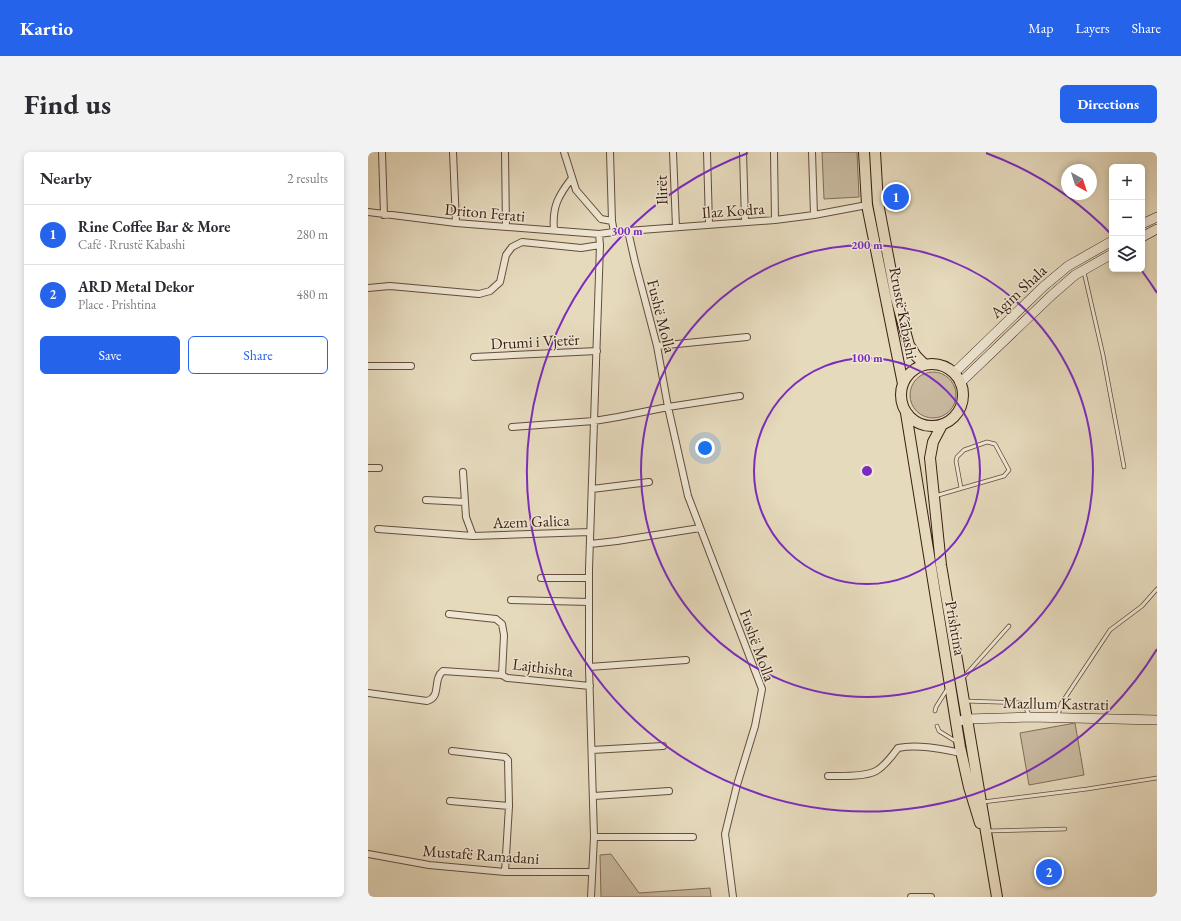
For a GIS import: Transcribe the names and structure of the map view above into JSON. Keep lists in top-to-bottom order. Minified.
{"streets":{"main road":["Agim Shala","Rrustë Kabashi","Prishtina","Mazllum Kastrati"],"street":["Ilirët","Ilaz Kodra","Driton Ferati","Fushë Molla","Drumi i Vjetër","Azem Galica","Lajthishta","Mustafë Ramadani"]},"crossings":[["Ilirët","Ilaz Kodra"],["Ilaz Kodra","Driton Ferati"],["Ilaz Kodra","Rrustë Kabashi"],["Ilaz Kodra","Fushë Molla"],["Ilaz Kodra","Drumi i Vjetër"],["Driton Ferati","Drumi i Vjetër"],["Agim Shala","Rrustë Kabashi"],["Agim Shala","Prishtina"],["Rrustë Kabashi","Prishtina"],["Drumi i Vjetër","Azem Galica"],["Drumi i Vjetër","Lajthishta"],["Drumi i Vjetër","Mustafë Ramadani"],["Prishtina","Mazllum Kastrati"]],"north":"bottom right","page":{"header":"Kartio","nav":["Map","Layers","Share"],"buttons":["Directions",["Save","Share"]],"title":"Find us","heading":["Nearby","2 results"],"map_buttons":["+","−"],"pins":["1","2"],"list":[{"mark":"1","name":"Rine Coffee Bar & More","note":"Café · Rrustë Kabashi","value":"280 m"},{"mark":"2","name":"ARD Metal Dekor","note":"Place · Prishtina","value":"480 m"}]},"rings":["300 m","200 m","100 m"]}
